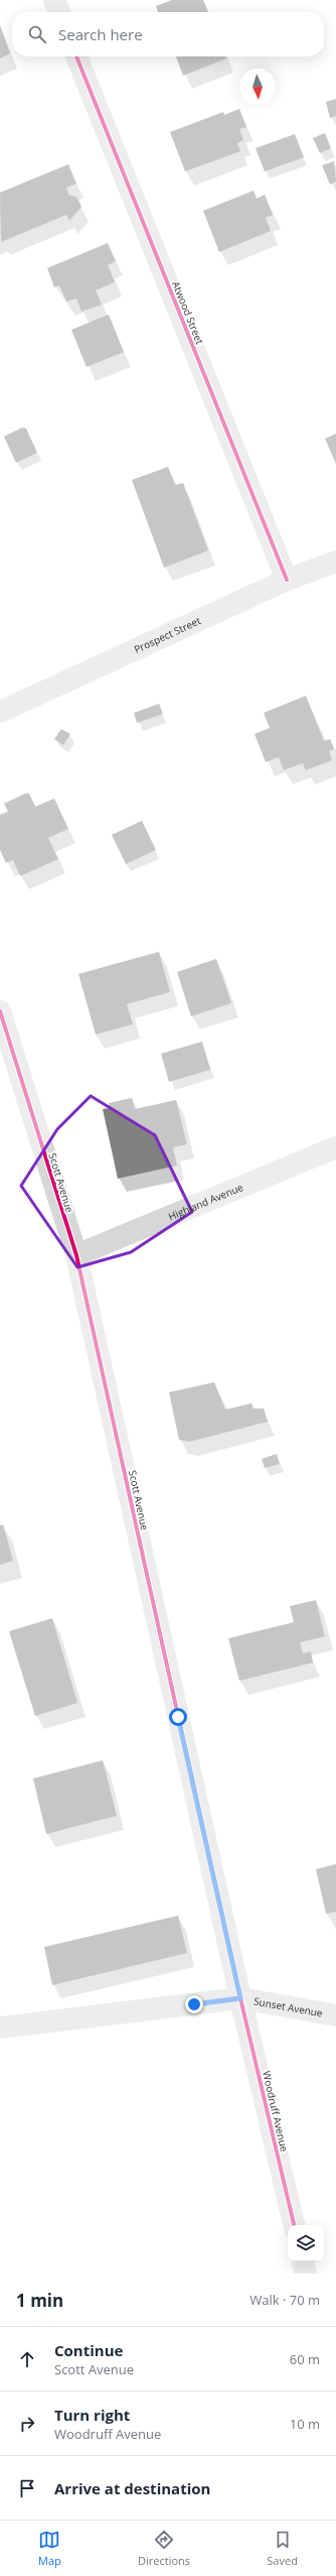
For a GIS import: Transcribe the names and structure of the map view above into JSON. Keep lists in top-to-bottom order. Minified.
{"streets":{"street":["Atwood Street","Prospect Street","Scott Avenue","Highland Avenue","Sunset Avenue","Woodruff Avenue"]},"crossings":[["Atwood Street","Prospect Street"],["Scott Avenue","Highland Avenue"],["Scott Avenue","Sunset Avenue"],["Scott Avenue","Woodruff Avenue"],["Sunset Avenue","Woodruff Avenue"]],"north":"bottom","page":{"search":"Search here","heading":["1 min","Walk · 70 m"],"list":[["Continue","Scott Avenue","60 m"],["Turn right","Woodruff Avenue","10 m"],"Arrive at destination"],"nav":["Map","Directions","Saved"]}}
